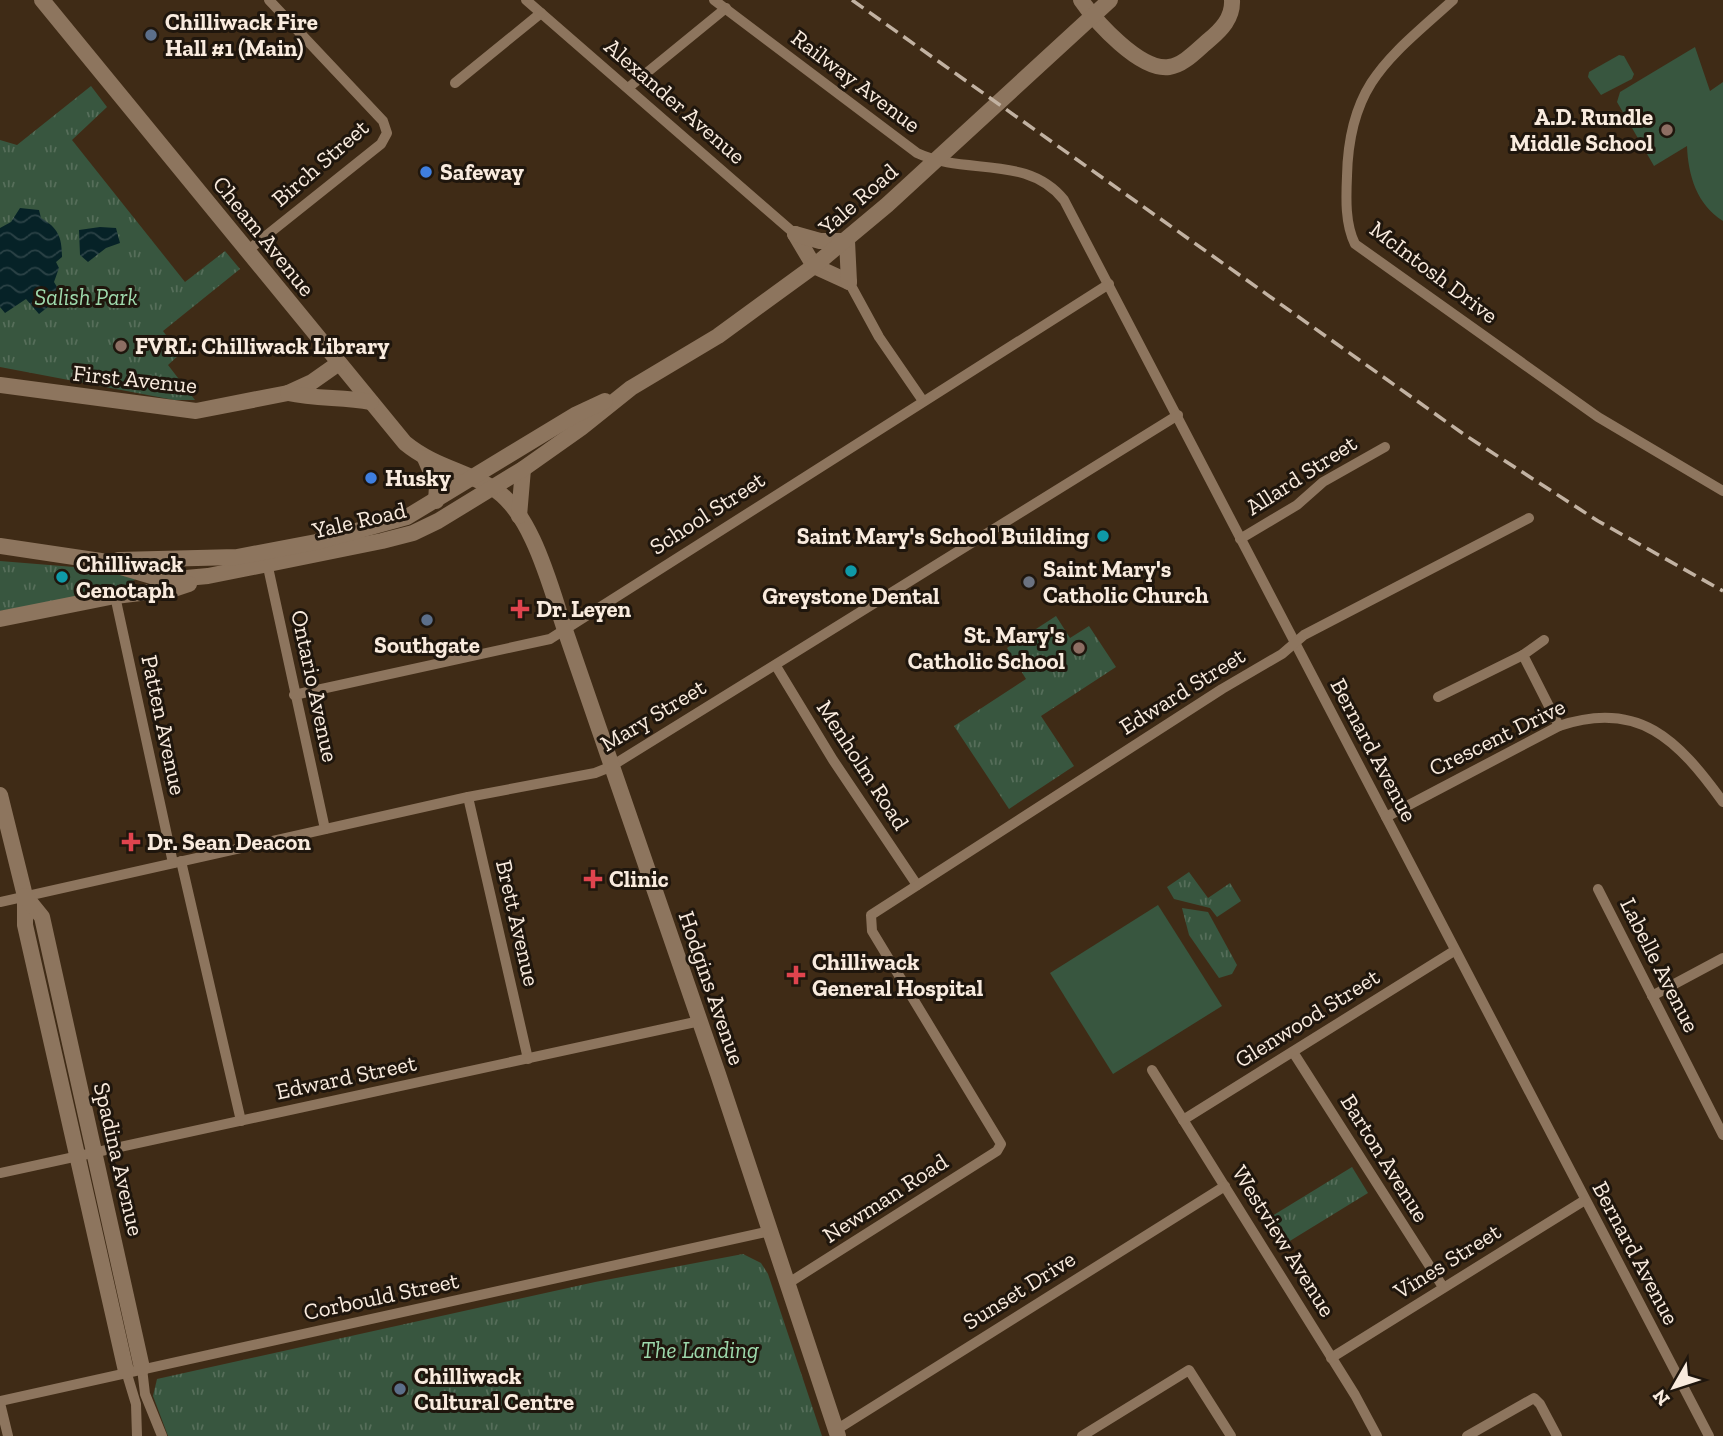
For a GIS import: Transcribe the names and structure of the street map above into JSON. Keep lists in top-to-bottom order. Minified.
{"streets":{"main road":["Yale Road","Cheam Avenue","First Avenue","Hodgins Avenue","Spadina Avenue"],"street":["Railway Avenue","Alexander Avenue","Birch Street","McIntosh Drive","Allard Street","School Street","Ontario Avenue","Edward Street","Mary Street","Patten Avenue","Crescent Drive","Bernard Avenue","Menholm Road","Brett Avenue","Labelle Avenue","Glenwood Street","Barton Avenue","Newman Road","Westview Avenue","Vines Street","Sunset Drive","Corbould Street"]},"crossings":[["Railway Avenue","Bernard Avenue"],["Birch Street","Cheam Avenue"],["Yale Road","Cheam Avenue"],["Yale Road","Ontario Avenue"],["Yale Road","Hodgins Avenue"],["Cheam Avenue","First Avenue"],["Cheam Avenue","Hodgins Avenue"],["Allard Street","Bernard Avenue"],["School Street","Ontario Avenue"],["School Street","Bernard Avenue"],["School Street","Hodgins Avenue"],["Ontario Avenue","Mary Street"],["Edward Street","Patten Avenue"],["Edward Street","Bernard Avenue"],["Edward Street","Menholm Road"],["Edward Street","Brett Avenue"],["Edward Street","Hodgins Avenue"],["Edward Street","Spadina Avenue"],["Edward Street","Newman Road"],["Mary Street","Patten Avenue"],["Mary Street","Bernard Avenue"],["Mary Street","Menholm Road"],["Mary Street","Brett Avenue"],["Mary Street","Hodgins Avenue"],["Mary Street","Spadina Avenue"],["Crescent Drive","Bernard Avenue"],["Bernard Avenue","Glenwood Street"],["Bernard Avenue","Vines Street"],["Hodgins Avenue","Newman Road"],["Hodgins Avenue","Sunset Drive"],["Hodgins Avenue","Corbould Street"],["Glenwood Street","Barton Avenue"],["Glenwood Street","Westview Avenue"],["Barton Avenue","Vines Street"],["Spadina Avenue","Corbould Street"],["Westview Avenue","Vines Street"],["Westview Avenue","Sunset Drive"]],"parks":["Salish Park","The Landing"],"places":{"other":["Chilliwack Fire Hall #1 (Main)","A.D. Rundle Middle School","Safeway","FVRL: Chilliwack Library","Husky","Saint Mary's School Building","Greystone Dental","Chilliwack Cenotaph","Saint Mary's Catholic Church","Southgate","St. Mary's Catholic School","Chilliwack Cultural Centre"],"health":["Dr. Leyen","Dr. Sean Deacon","Clinic","Chilliwack General Hospital"]},"north":"bottom left"}
